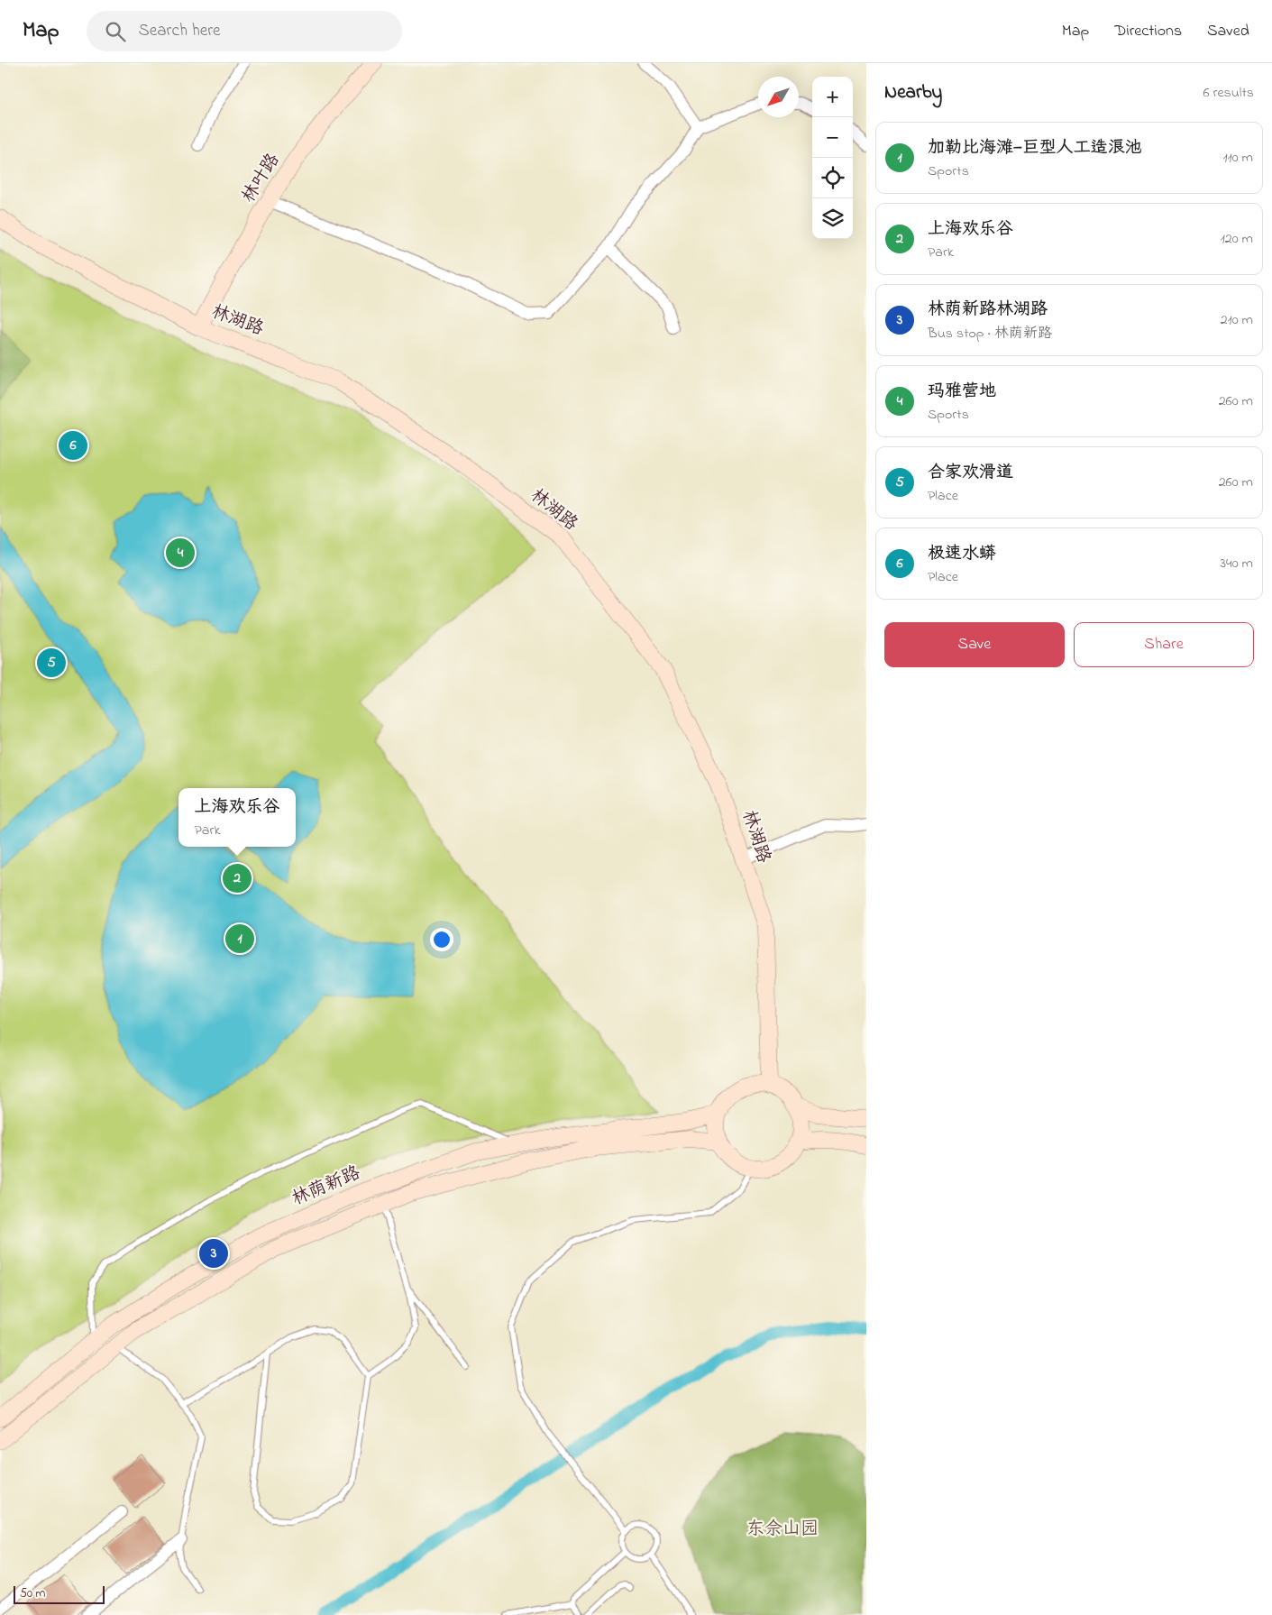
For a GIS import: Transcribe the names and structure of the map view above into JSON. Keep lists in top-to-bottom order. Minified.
{"streets":{"main road":["林叶路","林湖路","林荫新路"]},"crossings":[["林叶路","林湖路"],["林湖路","林荫新路"]],"parks":["东佘山园"],"scale_bar":"50 m","north":"bottom left","page":{"header":"Map","search":"Search here","nav":["Map","Directions","Saved"],"heading":["Nearby","6 results"],"map_buttons":["+","−"],"list":[{"mark":"1","name":"加勒比海滩—巨型人工造浪池","note":"Sports","value":"110 m"},{"mark":"2","name":"上海欢乐谷","note":"Park","value":"120 m"},{"mark":"3","name":"林荫新路林湖路","note":"Bus stop · 林荫新路","value":"210 m"},{"mark":"4","name":"玛雅营地","note":"Sports","value":"260 m"},{"mark":"5","name":"合家欢滑道","note":"Place","value":"260 m"},{"mark":"6","name":"极速水蟒","note":"Place","value":"340 m"}],"pins":["6","4","5","2","1","3"],"buttons":["Save","Share"],"popup":["上海欢乐谷","Park"],"scale":"50 m"}}
